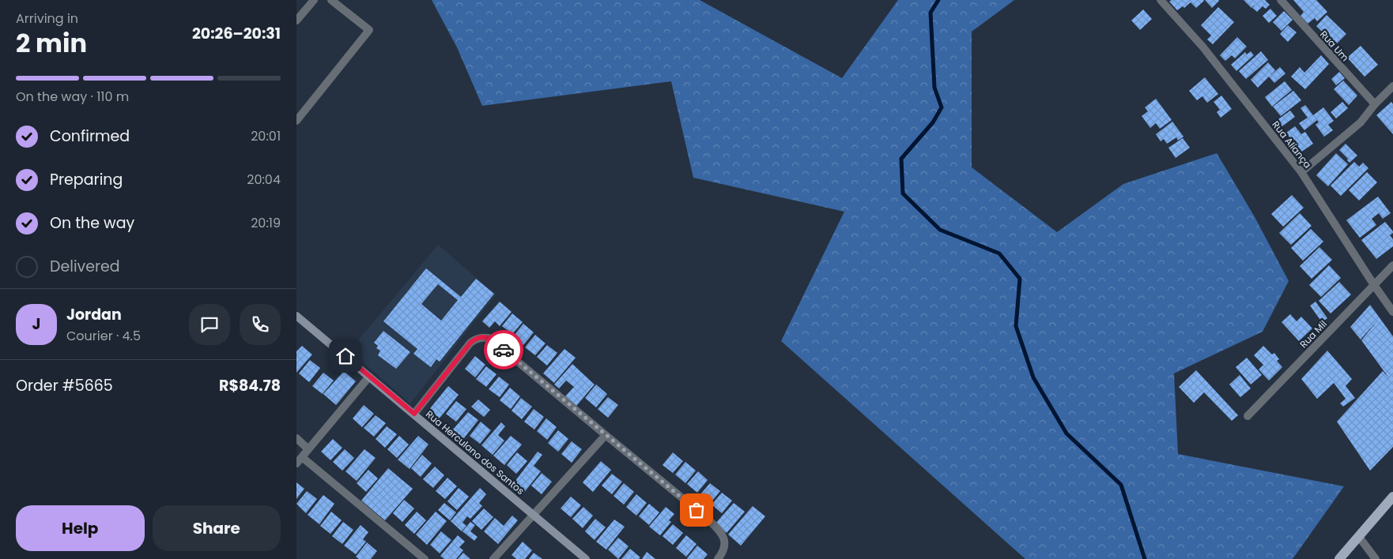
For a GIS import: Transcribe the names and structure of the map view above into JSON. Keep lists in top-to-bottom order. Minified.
{"streets":{"street":["Rua Um","Rua Aliança","Rua Mil","Rua Herculano dos Santos"]},"crossings":[["Rua Aliança","Rua Mil"]],"page":{"heading":["2 min","Arriving in","20:26–20:31"],"panel":["Jordan","Courier · 4.5","Order #5665","R$84.78"],"bar":"On the way · 110 m","list":[["Confirmed","20:01"],["Preparing","20:04"],["On the way","20:19"],"Delivered"],"round":"J","buttons":["Help","Share"]}}
